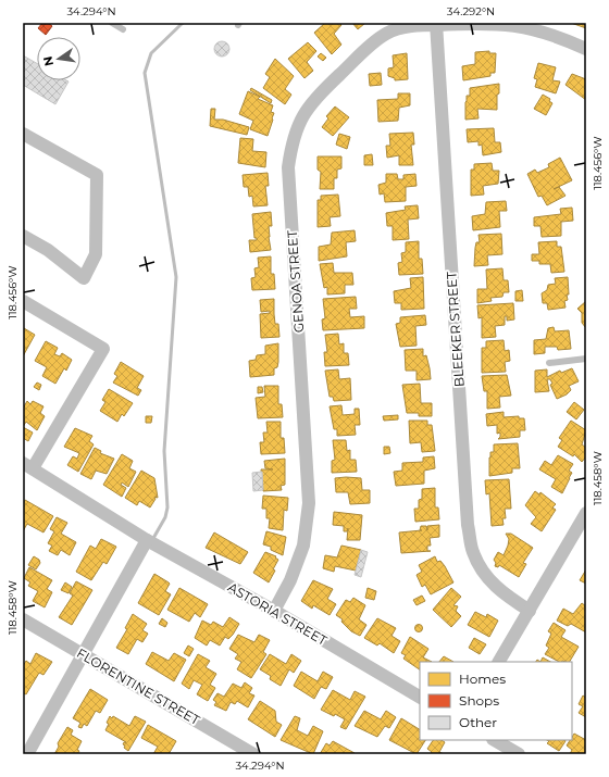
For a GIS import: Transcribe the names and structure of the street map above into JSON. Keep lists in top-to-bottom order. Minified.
{"streets":{"street":["GENOA STREET","BLEEKER STREET","ASTORIA STREET","FLORENTINE STREET"]},"crossings":[["GENOA STREET","BLEEKER STREET"],["GENOA STREET","ASTORIA STREET"]],"legend":["Homes","Shops","Other"],"north":"left","coordinates":["34.294°N","34.292°N","118.456°W","118.458°W"]}
